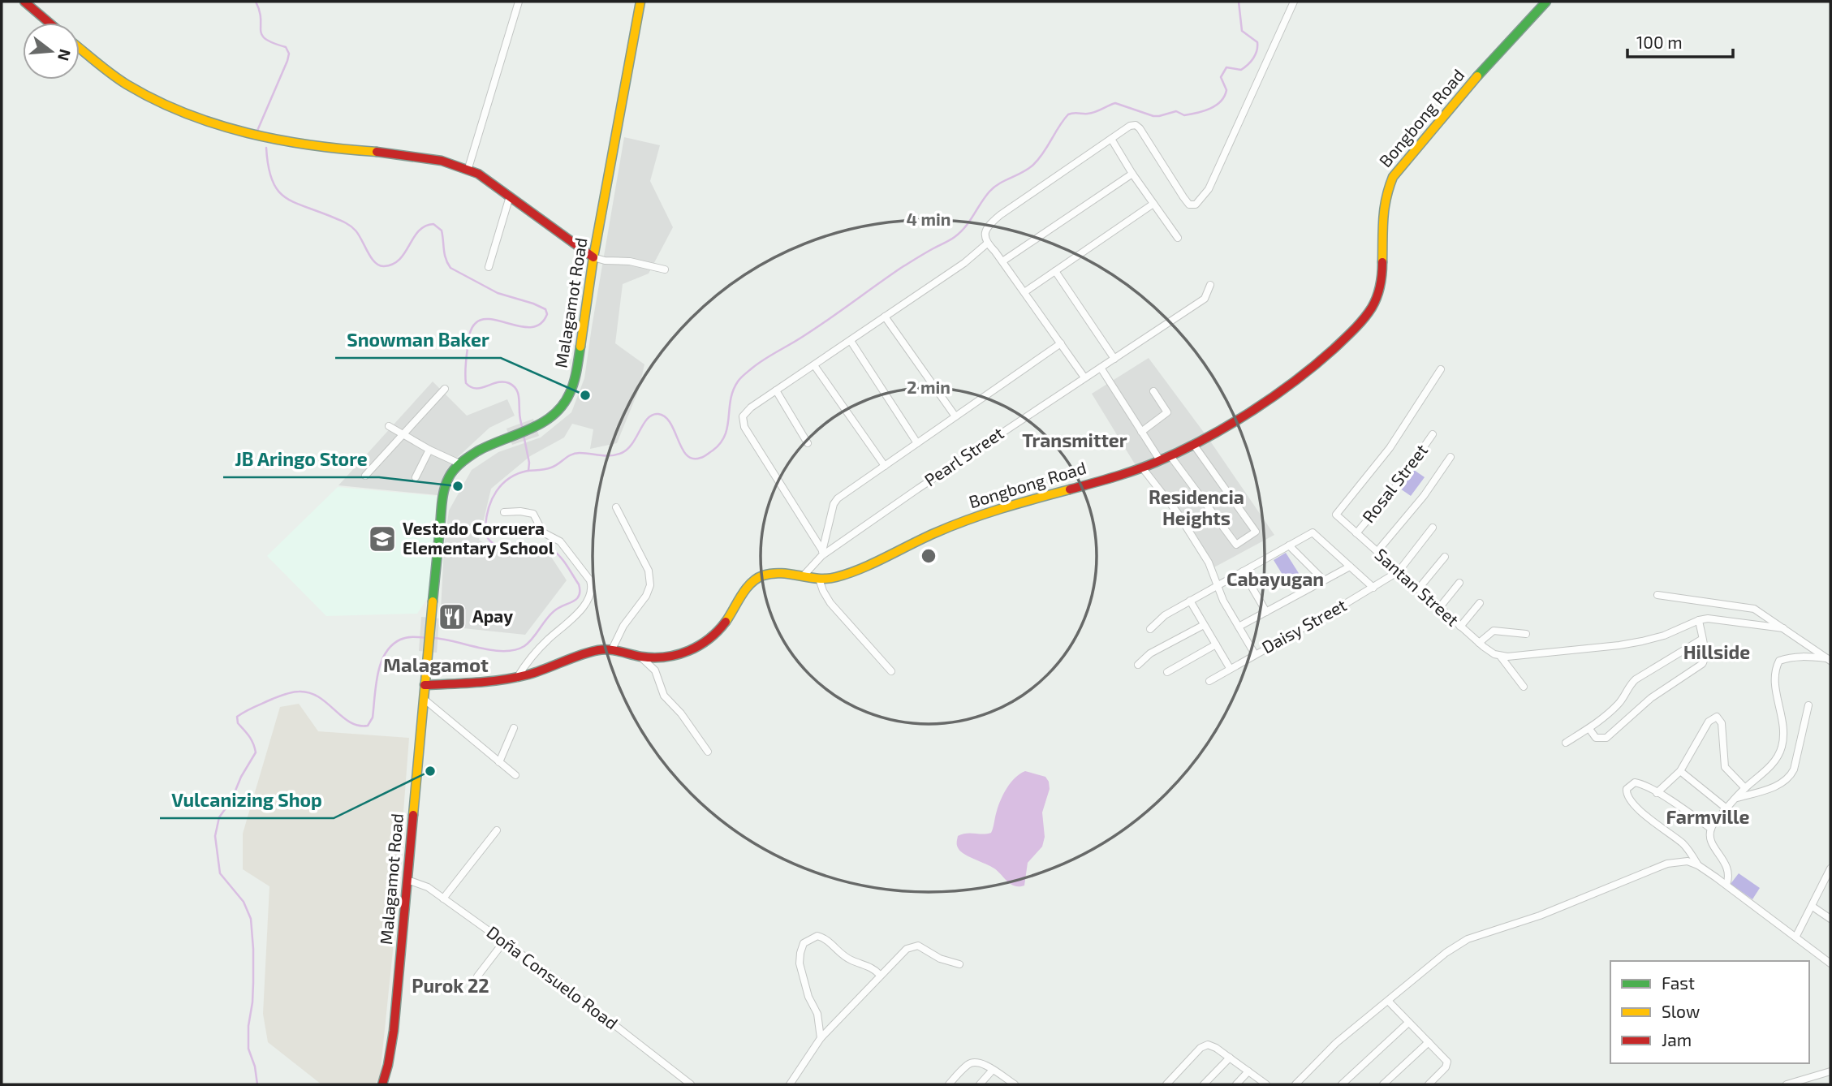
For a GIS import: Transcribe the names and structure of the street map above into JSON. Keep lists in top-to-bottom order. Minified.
{"streets":{"street":["Bongbong Road","Malagamot Road","Pearl Street","Rosal Street","Santan Street","Daisy Street","Doña Consuelo Road"]},"crossings":[["Bongbong Road","Malagamot Road"],["Bongbong Road","Pearl Street"],["Malagamot Road","Doña Consuelo Road"],["Rosal Street","Santan Street"],["Santan Street","Daisy Street"]],"districts":["Transmitter","Residencia Heights","Cabayugan","Hillside","Malagamot","Farmville","Purok 22"],"places":{"other":["Snowman Baker","JB Aringo Store","Vulcanizing Shop"],"school or university":["Vestado Corcuera Elementary School"],"restaurant":["Apay"]},"legend":["Fast","Slow","Jam"],"scale_bar":"100 m","north":"right","rings":["4 min","2 min"]}
